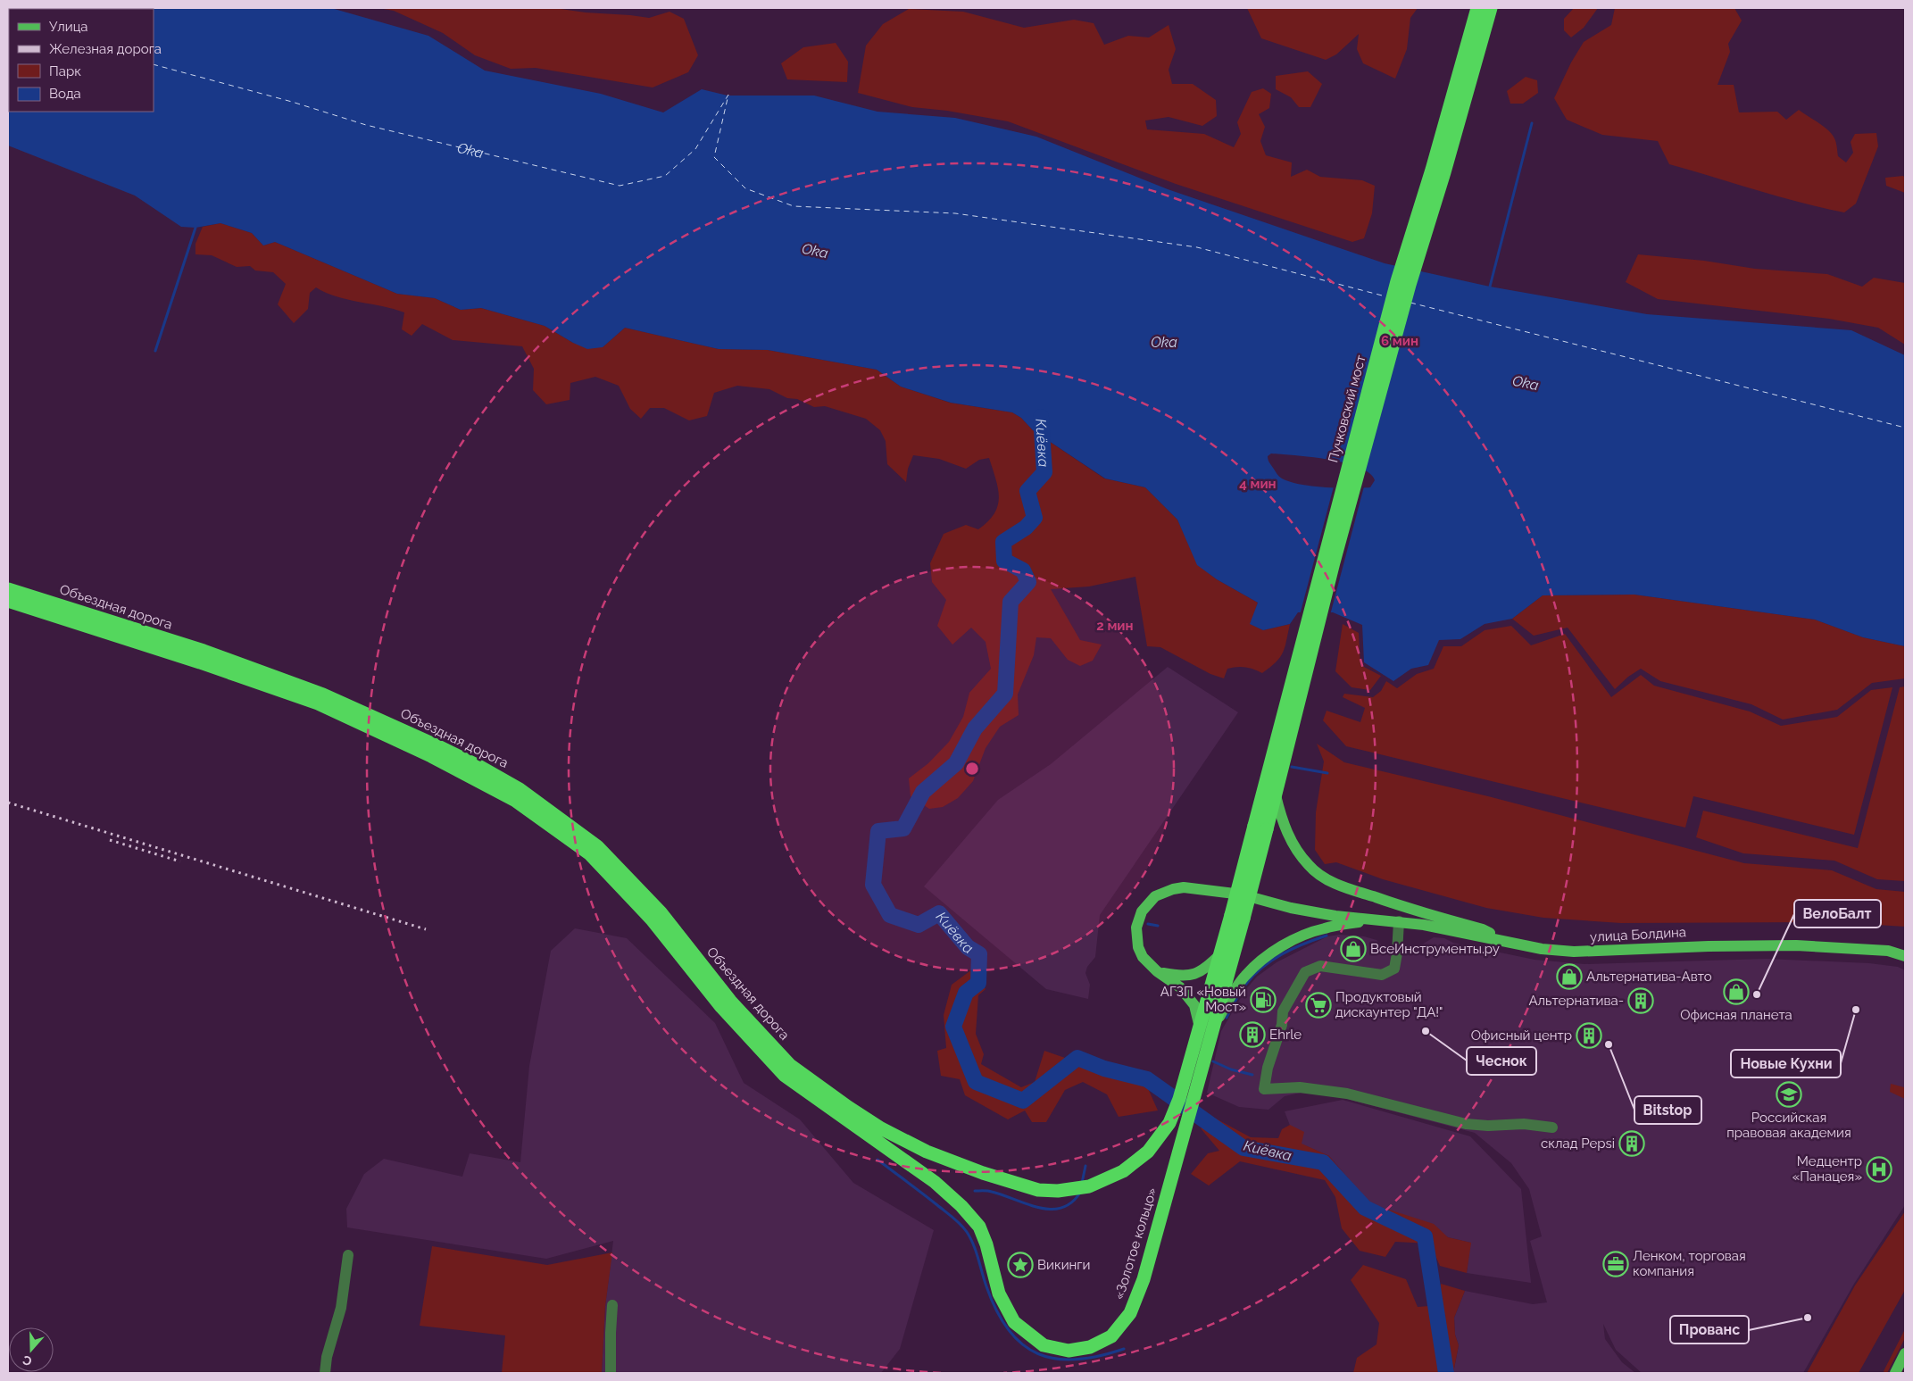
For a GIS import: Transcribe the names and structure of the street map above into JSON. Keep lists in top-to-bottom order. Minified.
{"streets":{"highway":["Пучковский мост","Объездная дорога","«Золотое кольцо»"],"main road":["улица Болдина"]},"crossings":[["Объездная дорога","«Золотое кольцо»"]],"water":["Oka","Киёвка"],"places":{"shop":["ВсеИнструменты.ру","Альтернатива-Авто","Офисная планета"],"other":["ВелоБалт","Новые Кухни","Чеснок","Bitstop","Прованс"],"fuel station":["АГЗП «Новый Мост»"],"building":["Альтернатива-","Ehrle","Офисный центр","склад Pepsi"],"supermarket":["Продуктовый дискаунтер \"ДА!\""],"school or university":["Российская правовая академия"],"hospital":["Медцентр «Панацея»"],"office":["Ленком, торговая компания"],"place":["Викинги"]},"legend":["Улица","Железная дорога","Парк","Вода"],"north":"bottom","rings":["6 мин","4 мин","2 мин"]}
